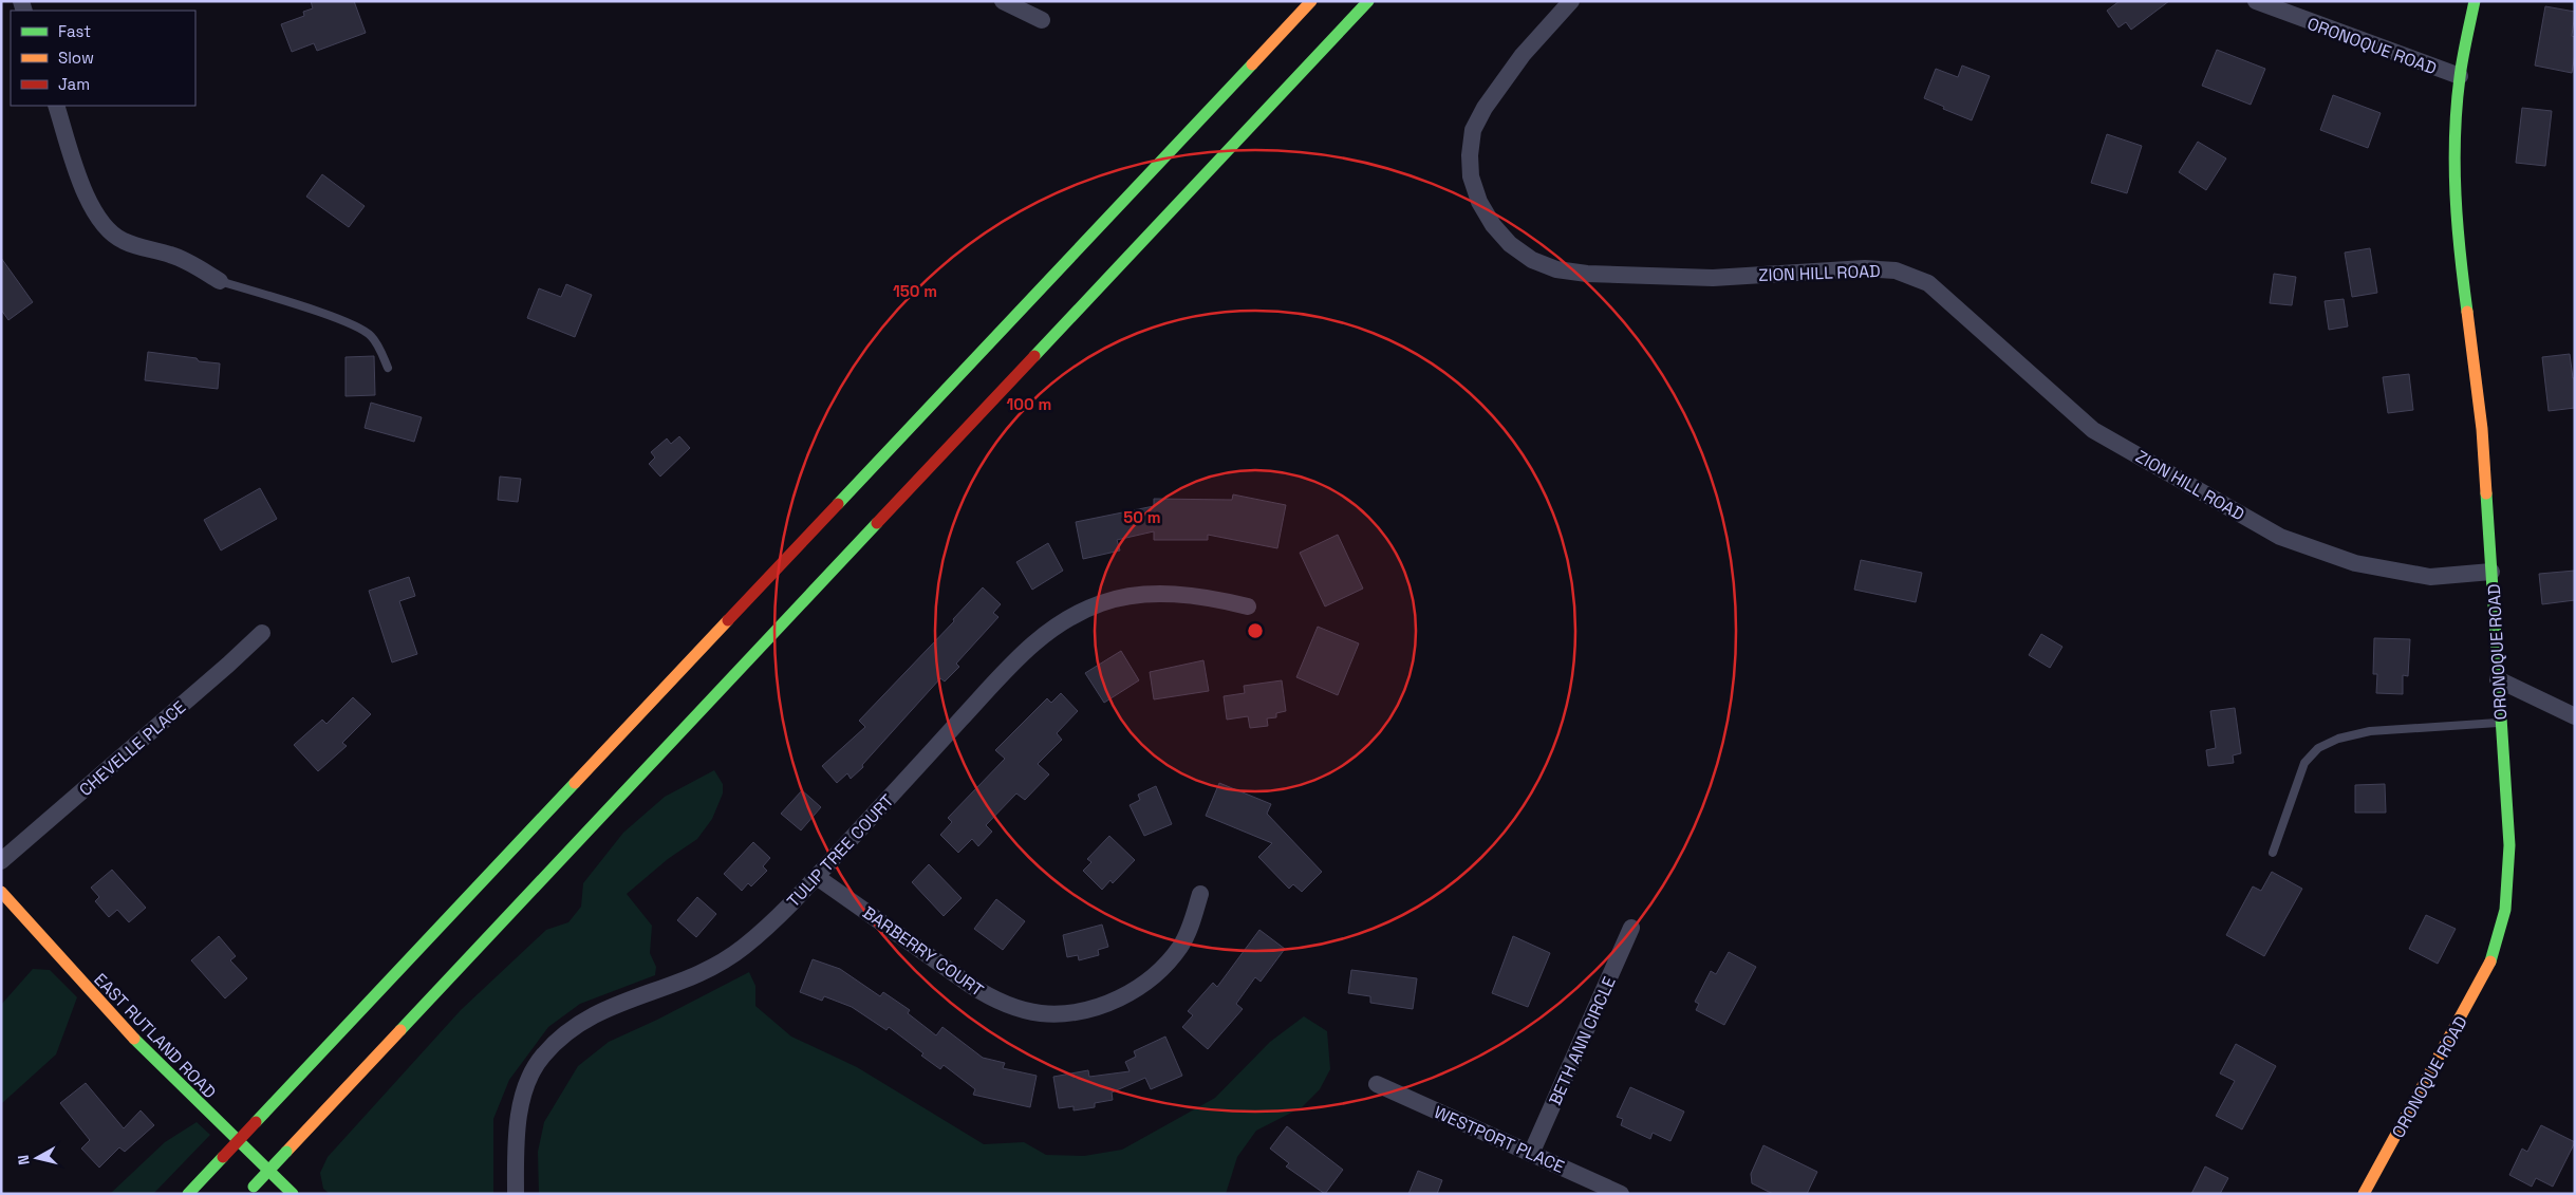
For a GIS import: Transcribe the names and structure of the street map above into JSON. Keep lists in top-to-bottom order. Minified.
{"streets":{"main road":["ORONOQUE ROAD","EAST RUTLAND ROAD"],"street":["ZION HILL ROAD","CHEVELLE PLACE","TULIP TREE COURT","BARBERRY COURT","BETH ANN CIRCLE","WESTPORT PLACE"]},"crossings":[["ORONOQUE ROAD","ZION HILL ROAD"],["TULIP TREE COURT","BARBERRY COURT"],["BETH ANN CIRCLE","WESTPORT PLACE"]],"legend":["Fast","Slow","Jam"],"north":"left","rings":["150 m","100 m","50 m"]}
